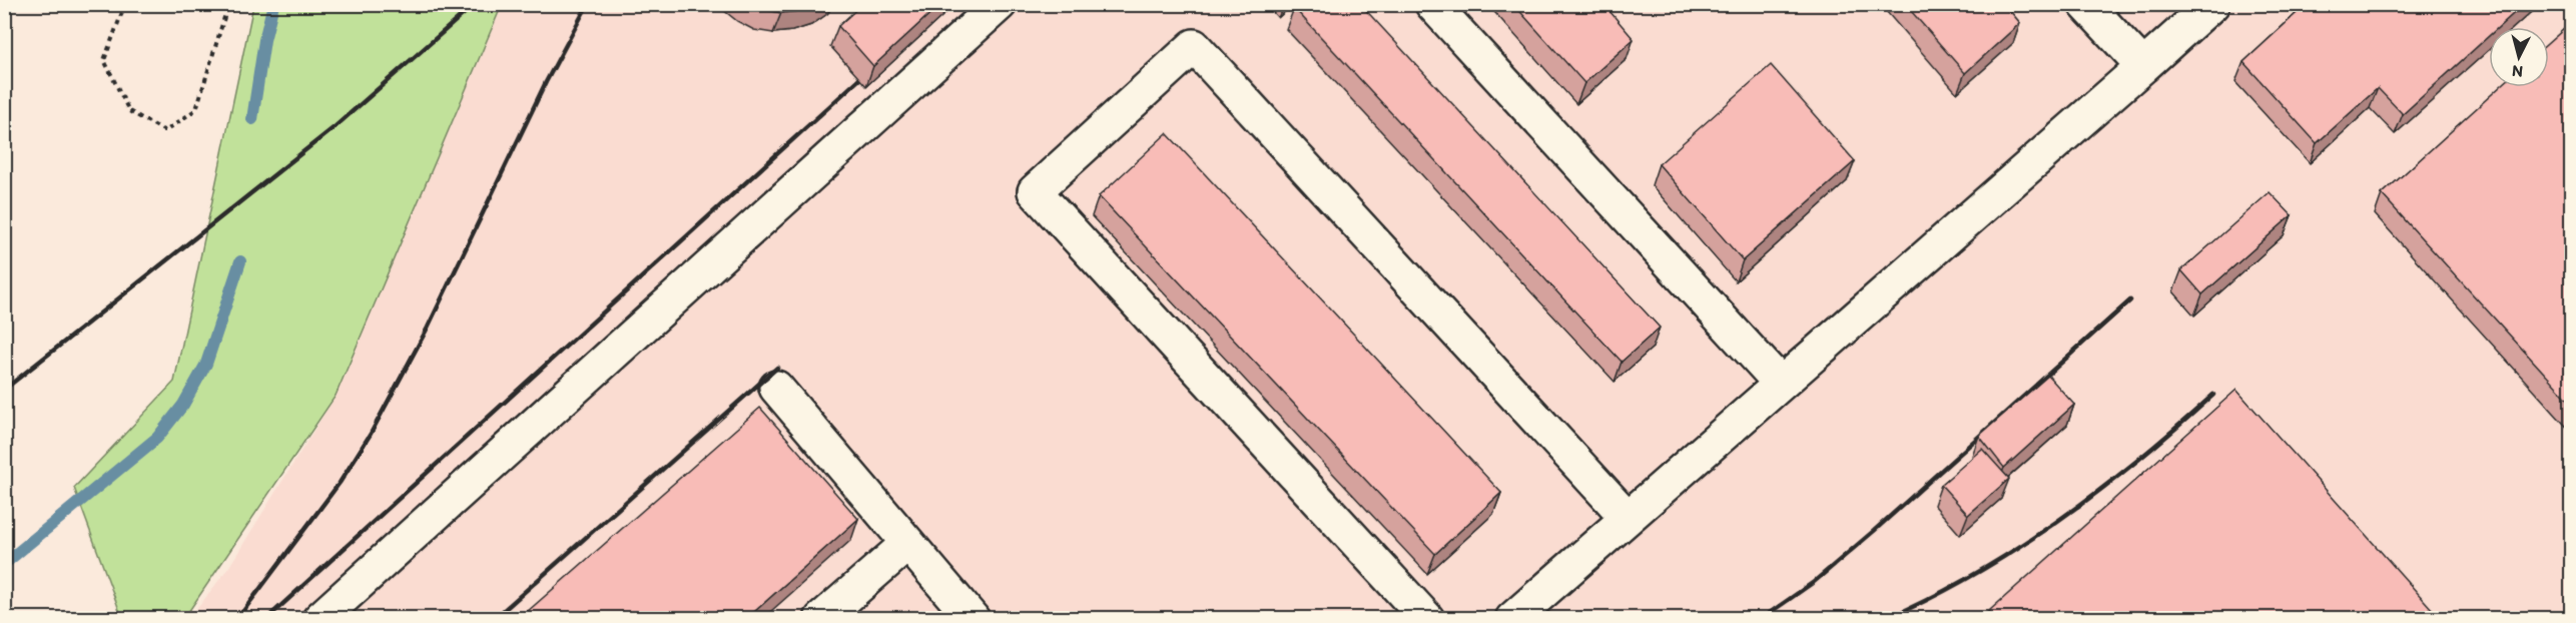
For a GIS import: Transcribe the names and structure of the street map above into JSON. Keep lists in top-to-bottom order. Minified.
{"north":"bottom"}
